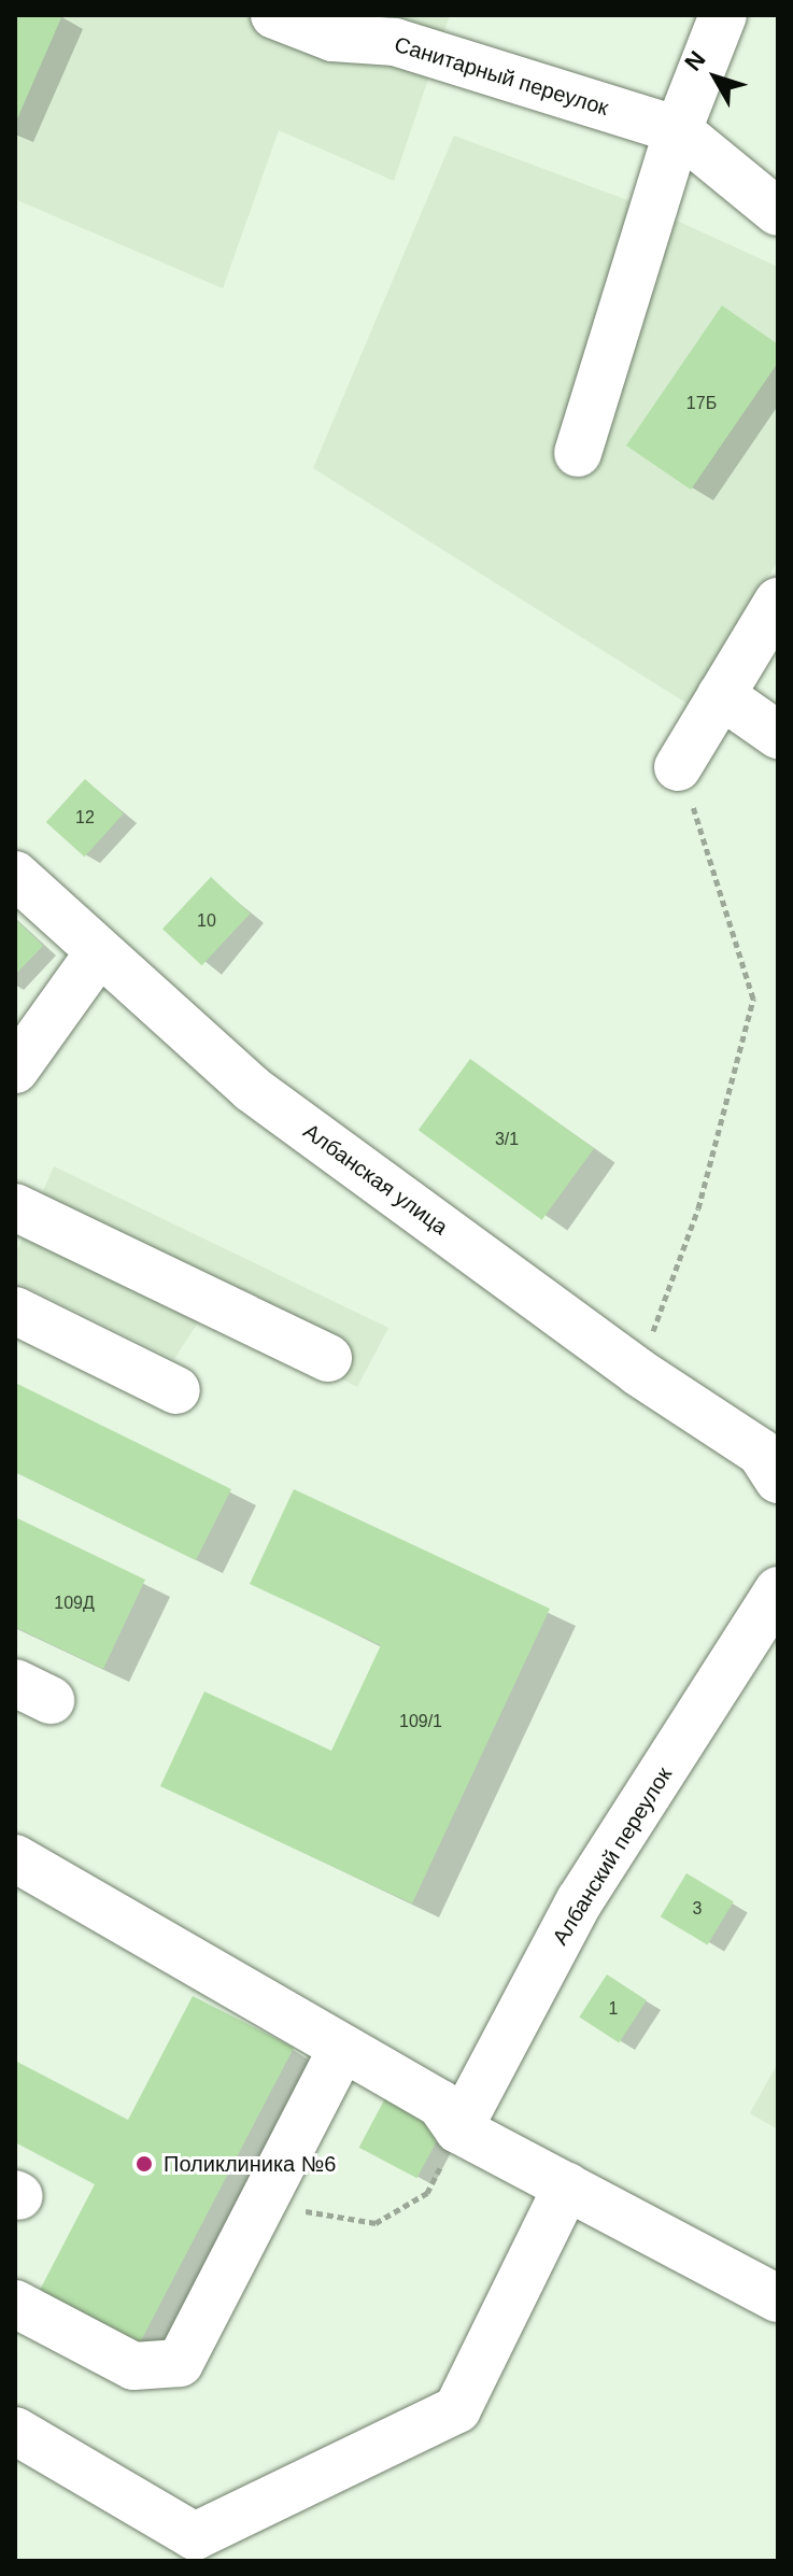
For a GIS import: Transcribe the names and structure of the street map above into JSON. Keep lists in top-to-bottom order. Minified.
{"streets":{"street":["Санитарный переулок","Албанская улица","Албанский переулок"]},"places":["Поликлиника №6"],"house_numbers":["17Б","12","10","3/1","109Д","109/1","3","1"],"north":"top left"}
